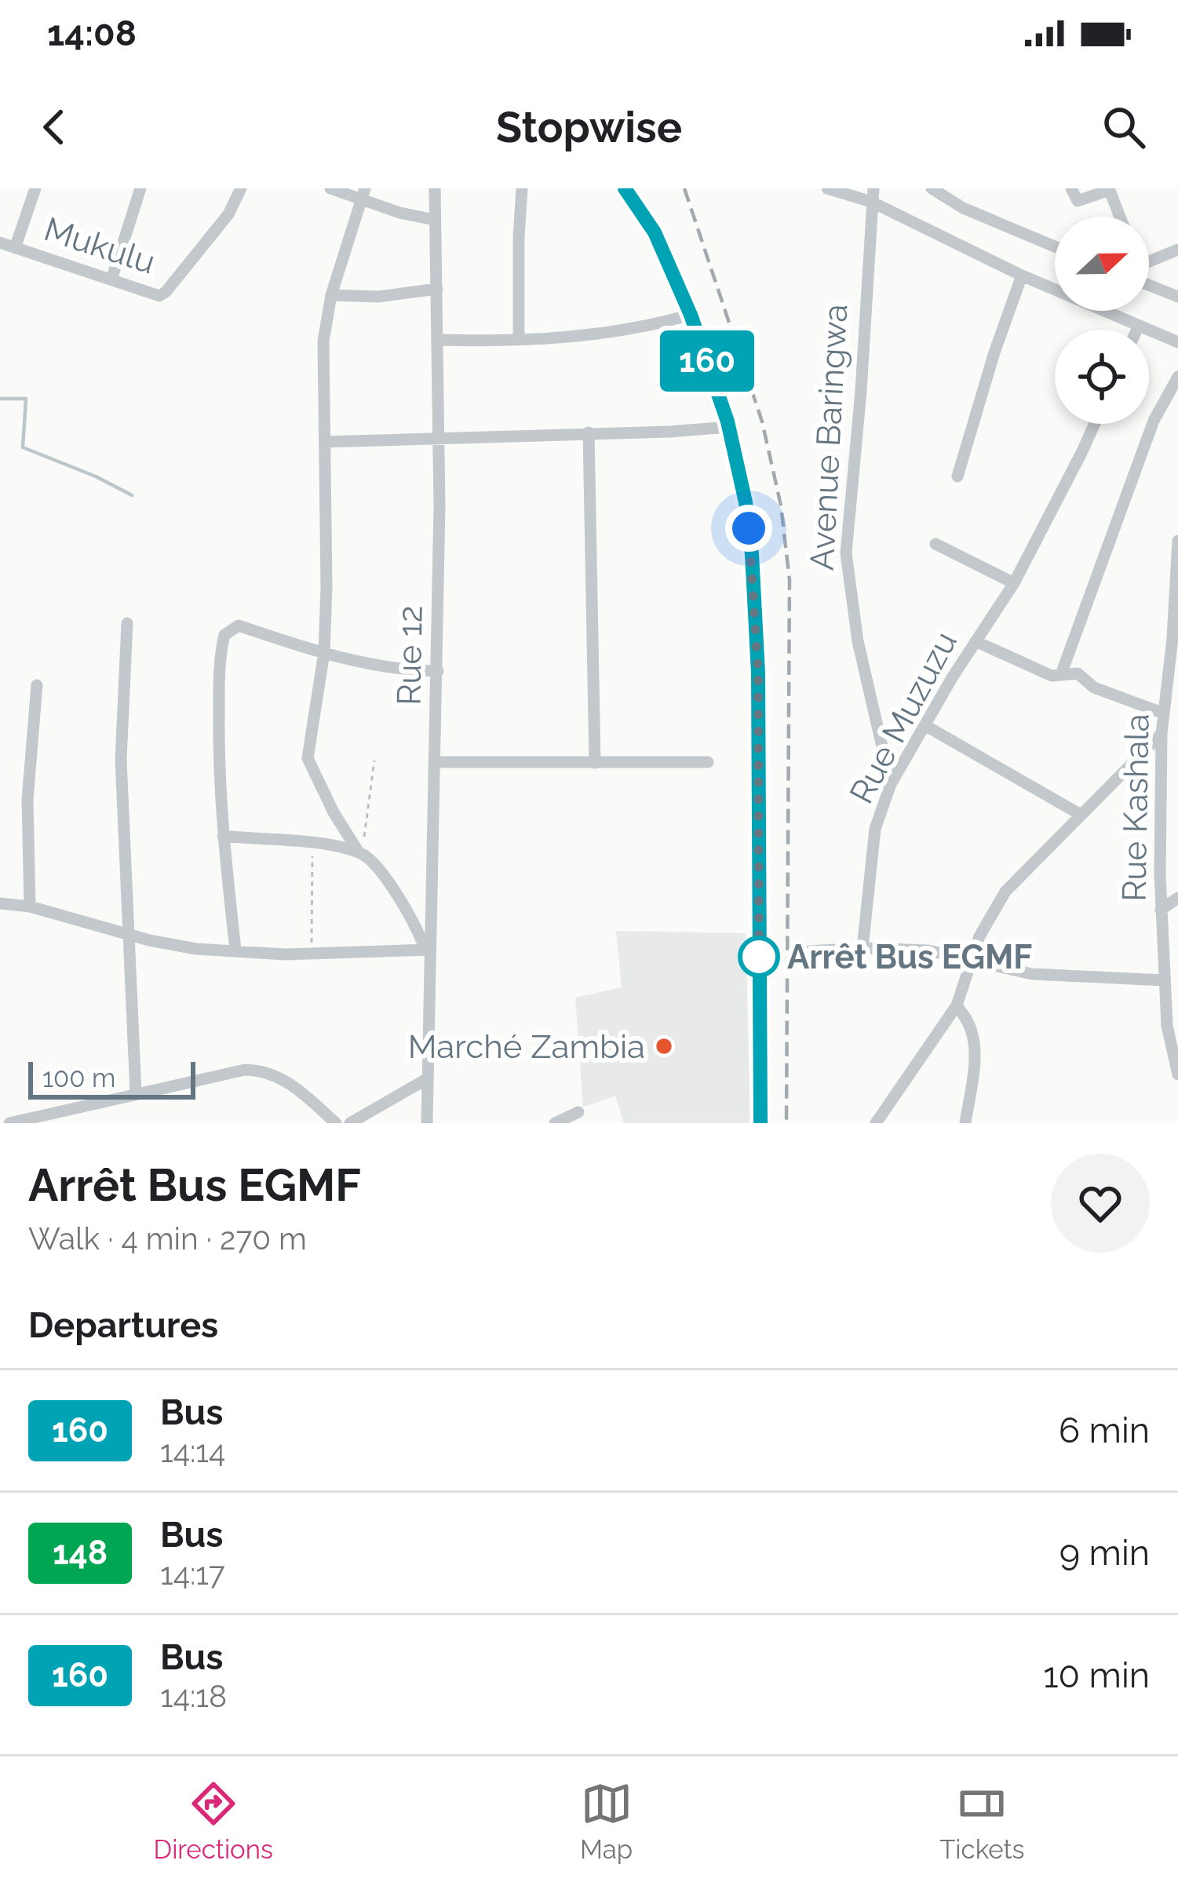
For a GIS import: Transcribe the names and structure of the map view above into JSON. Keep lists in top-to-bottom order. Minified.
{"streets":{"street":["Mukulu","Avenue Baringwa","Rue 12","Rue Muzuzu","Rue Kashala"]},"crossings":[["Avenue Baringwa","Rue Muzuzu"]],"places":["Arrêt Bus EGMF","Marché Zambia"],"lines":["bus line 160"],"scale_bar":"100 m","north":"right","page":{"status":"14:08","header":"Stopwise","on_map":"160","scale":"100 m","heading":[["Arrêt Bus EGMF","Walk · 4 min · 270 m"],"Departures"],"list":[{"mark":"160","name":"Bus","note":"14:14","value":"6 min"},{"mark":"148","name":"Bus","note":"14:17","value":"9 min"},{"mark":"160","name":"Bus","note":"14:18","value":"10 min"}],"tabs":["Directions","Map","Tickets"]}}
